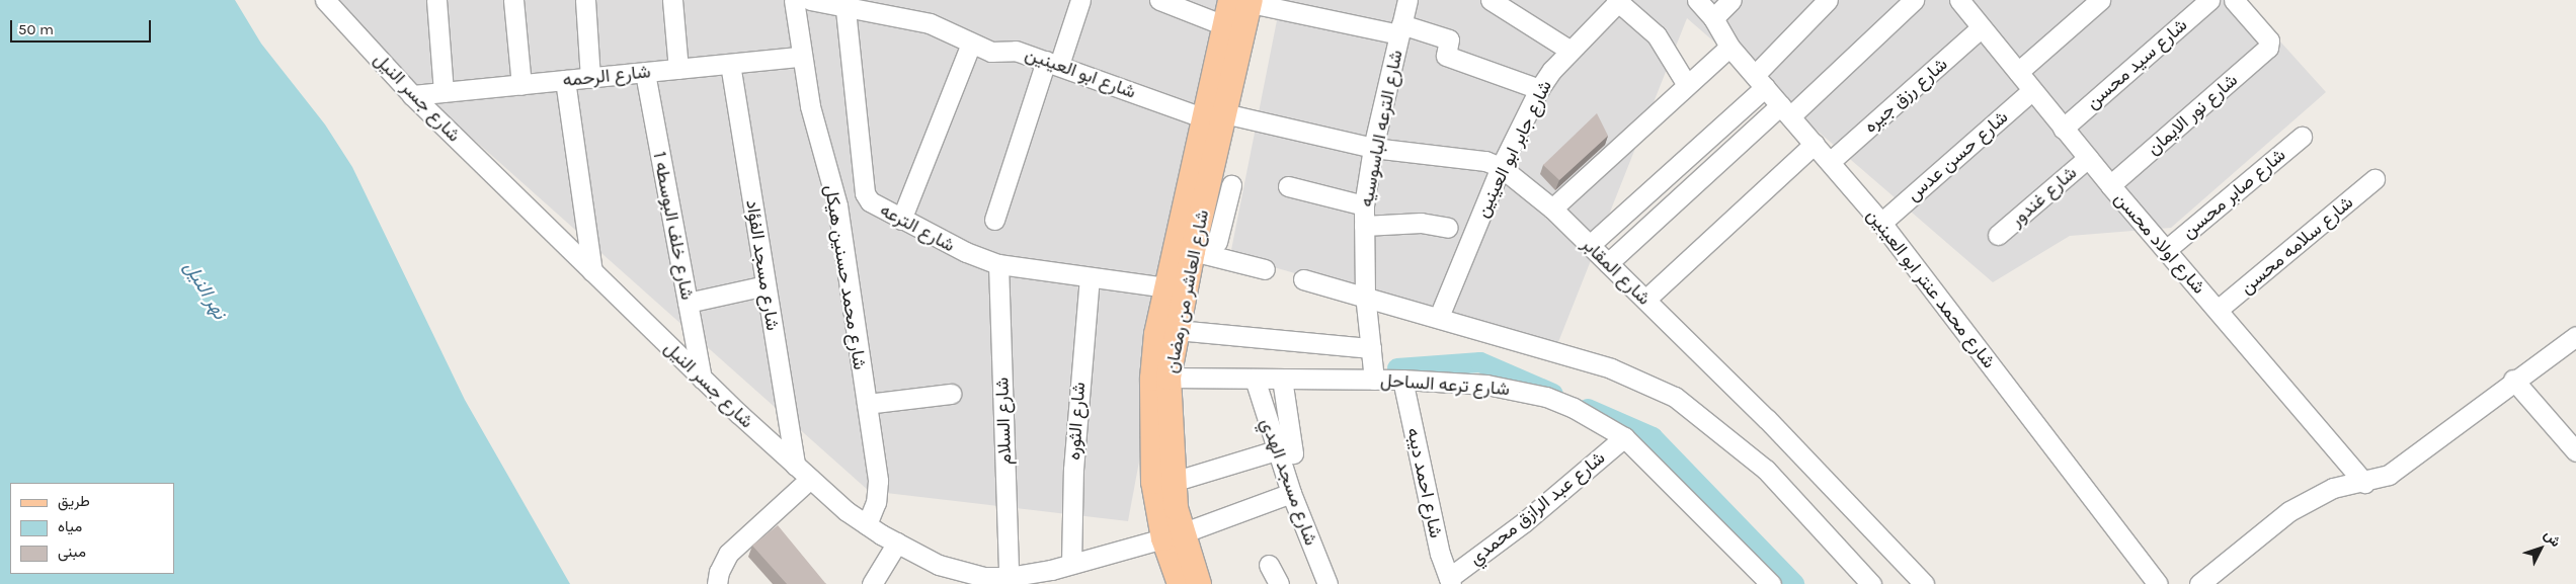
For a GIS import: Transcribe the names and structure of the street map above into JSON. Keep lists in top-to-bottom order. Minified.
{"streets":{"main road":["شارع العاشر من رمضان"],"street":["شارع سيد محسن","شارع ابو العينين","شارع الرحمه","شارع رزق جيره","شارع جسر النيل","شارع نور الايمان","شارع الترعه الباسوسيه","شارع جابر ابو العينين","شارع حسن عدس","شارع صابر محسن","شارع غندور","شارع خلف البوسطه 1","شارع الترعه","شارع اولاد محسن","شارع سلامه محسن","شارع مسجد الفؤاد","شارع المقابر","شارع محمد حسنين هيكل","شارع محمد عنتر ابو العينين","شارع ترعه الساحل","شارع السلام","شارع الثوره","شارع مسجد الهدي","شارع احمد ديبه","شارع عبد الرازق محمدي"]},"crossings":[["شارع سيد محسن","شارع اولاد محسن"],["شارع ابو العينين","شارع الترعه"],["شارع ابو العينين","شارع المقابر"],["شارع ابو العينين","شارع العاشر من رمضان"],["شارع الرحمه","شارع جسر النيل"],["شارع الرحمه","شارع خلف البوسطه 1"],["شارع الرحمه","شارع مسجد الفؤاد"],["شارع الرحمه","شارع محمد حسنين هيكل"],["شارع رزق جيره","شارع اولاد محسن"],["شارع رزق جيره","شارع محمد عنتر ابو العينين"],["شارع جسر النيل","شارع خلف البوسطه 1"],["شارع جسر النيل","شارع مسجد الفؤاد"],["شارع جسر النيل","شارع محمد حسنين هيكل"],["شارع جسر النيل","شارع العاشر من رمضان"],["شارع جسر النيل","شارع السلام"],["شارع جسر النيل","شارع الثوره"],["شارع جسر النيل","شارع مسجد الهدي"],["شارع نور الايمان","شارع اولاد محسن"],["شارع الترعه الباسوسيه","شارع المقابر"],["شارع الترعه الباسوسيه","شارع ترعه الساحل"],["شارع جابر ابو العينين","شارع المقابر"],["شارع حسن عدس","شارع اولاد محسن"],["شارع حسن عدس","شارع محمد عنتر ابو العينين"],["شارع صابر محسن","شارع اولاد محسن"],["شارع غندور","شارع اولاد محسن"],["شارع الترعه","شارع العاشر من رمضان"],["شارع الترعه","شارع السلام"],["شارع الترعه","شارع الثوره"],["شارع اولاد محسن","شارع سلامه محسن"],["شارع المقابر","شارع العاشر من رمضان"],["شارع العاشر من رمضان","شارع ترعه الساحل"],["شارع ترعه الساحل","شارع مسجد الهدي"],["شارع ترعه الساحل","شارع احمد ديبه"],["شارع ترعه الساحل","شارع عبد الرازق محمدي"],["شارع احمد ديبه","شارع عبد الرازق محمدي"]],"water":["نهر النيل"],"legend":["طريق","مياه","مبنى"],"scale_bar":"50 m","north":"top right"}
